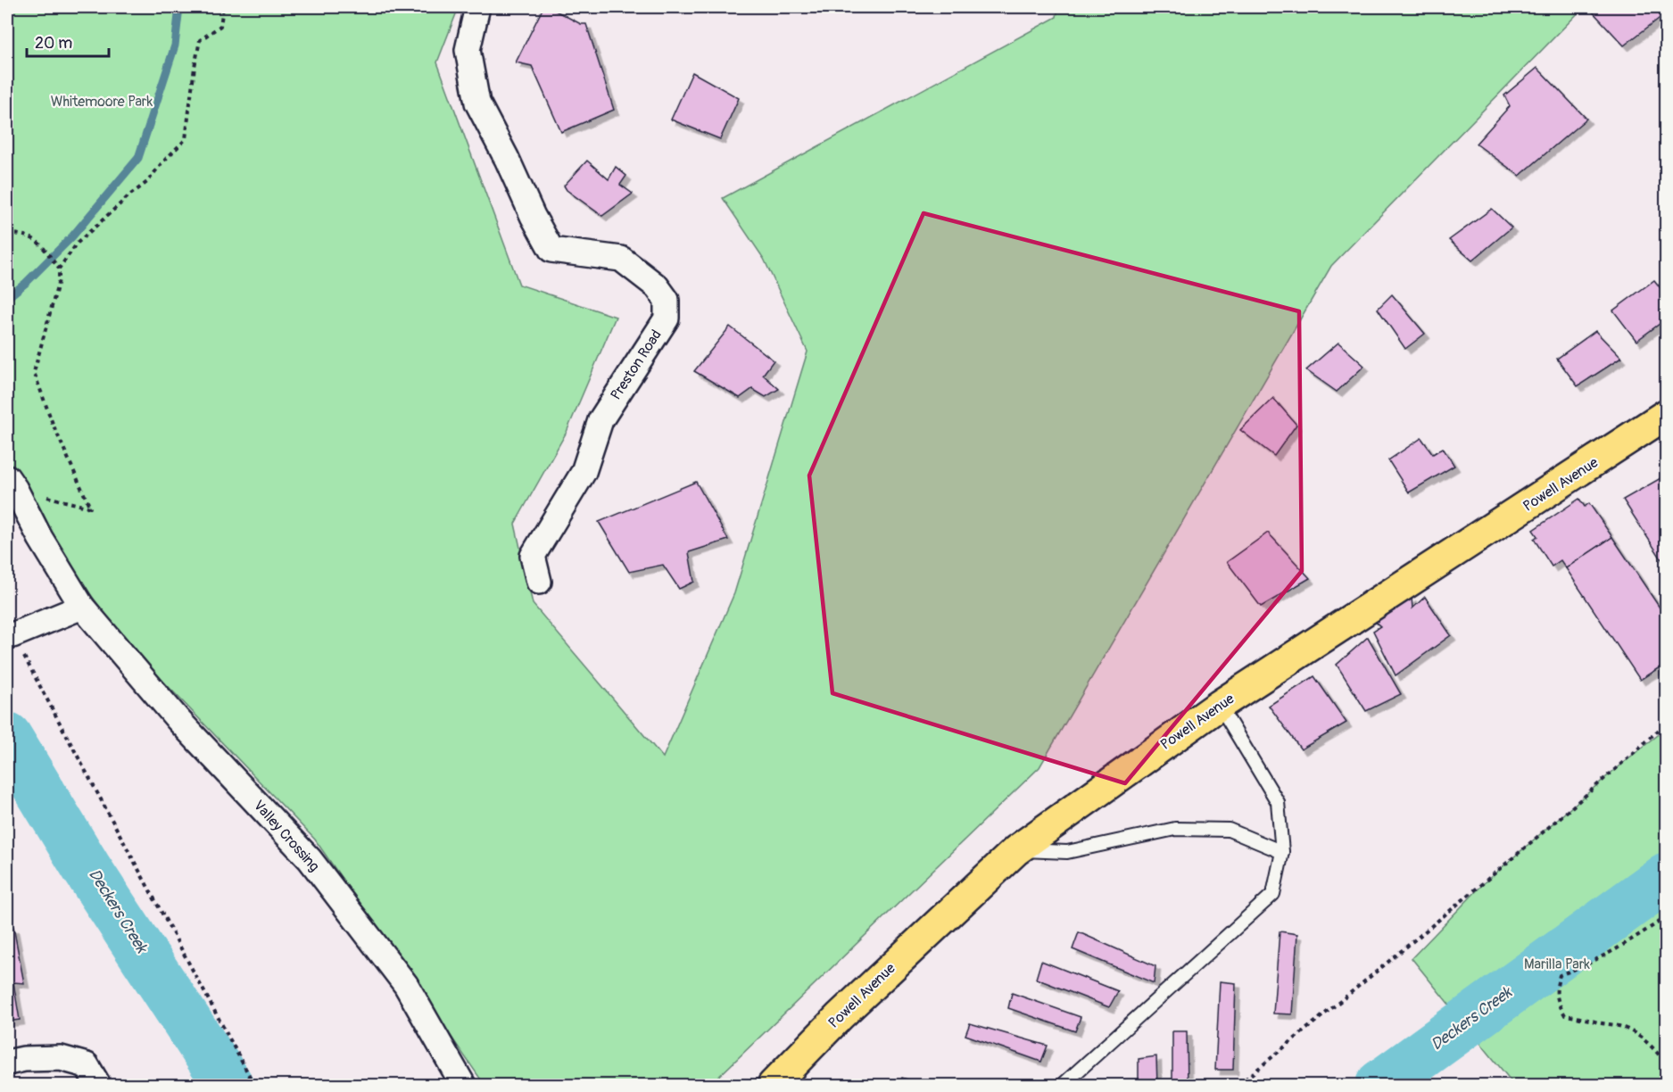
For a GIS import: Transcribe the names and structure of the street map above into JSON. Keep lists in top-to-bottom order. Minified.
{"streets":{"main road":["Powell Avenue"],"street":["Preston Road","Valley Crossing"]},"water":["Deckers Creek"],"parks":["Whitemoore Park","Marilla Park"],"scale_bar":"20 m"}
